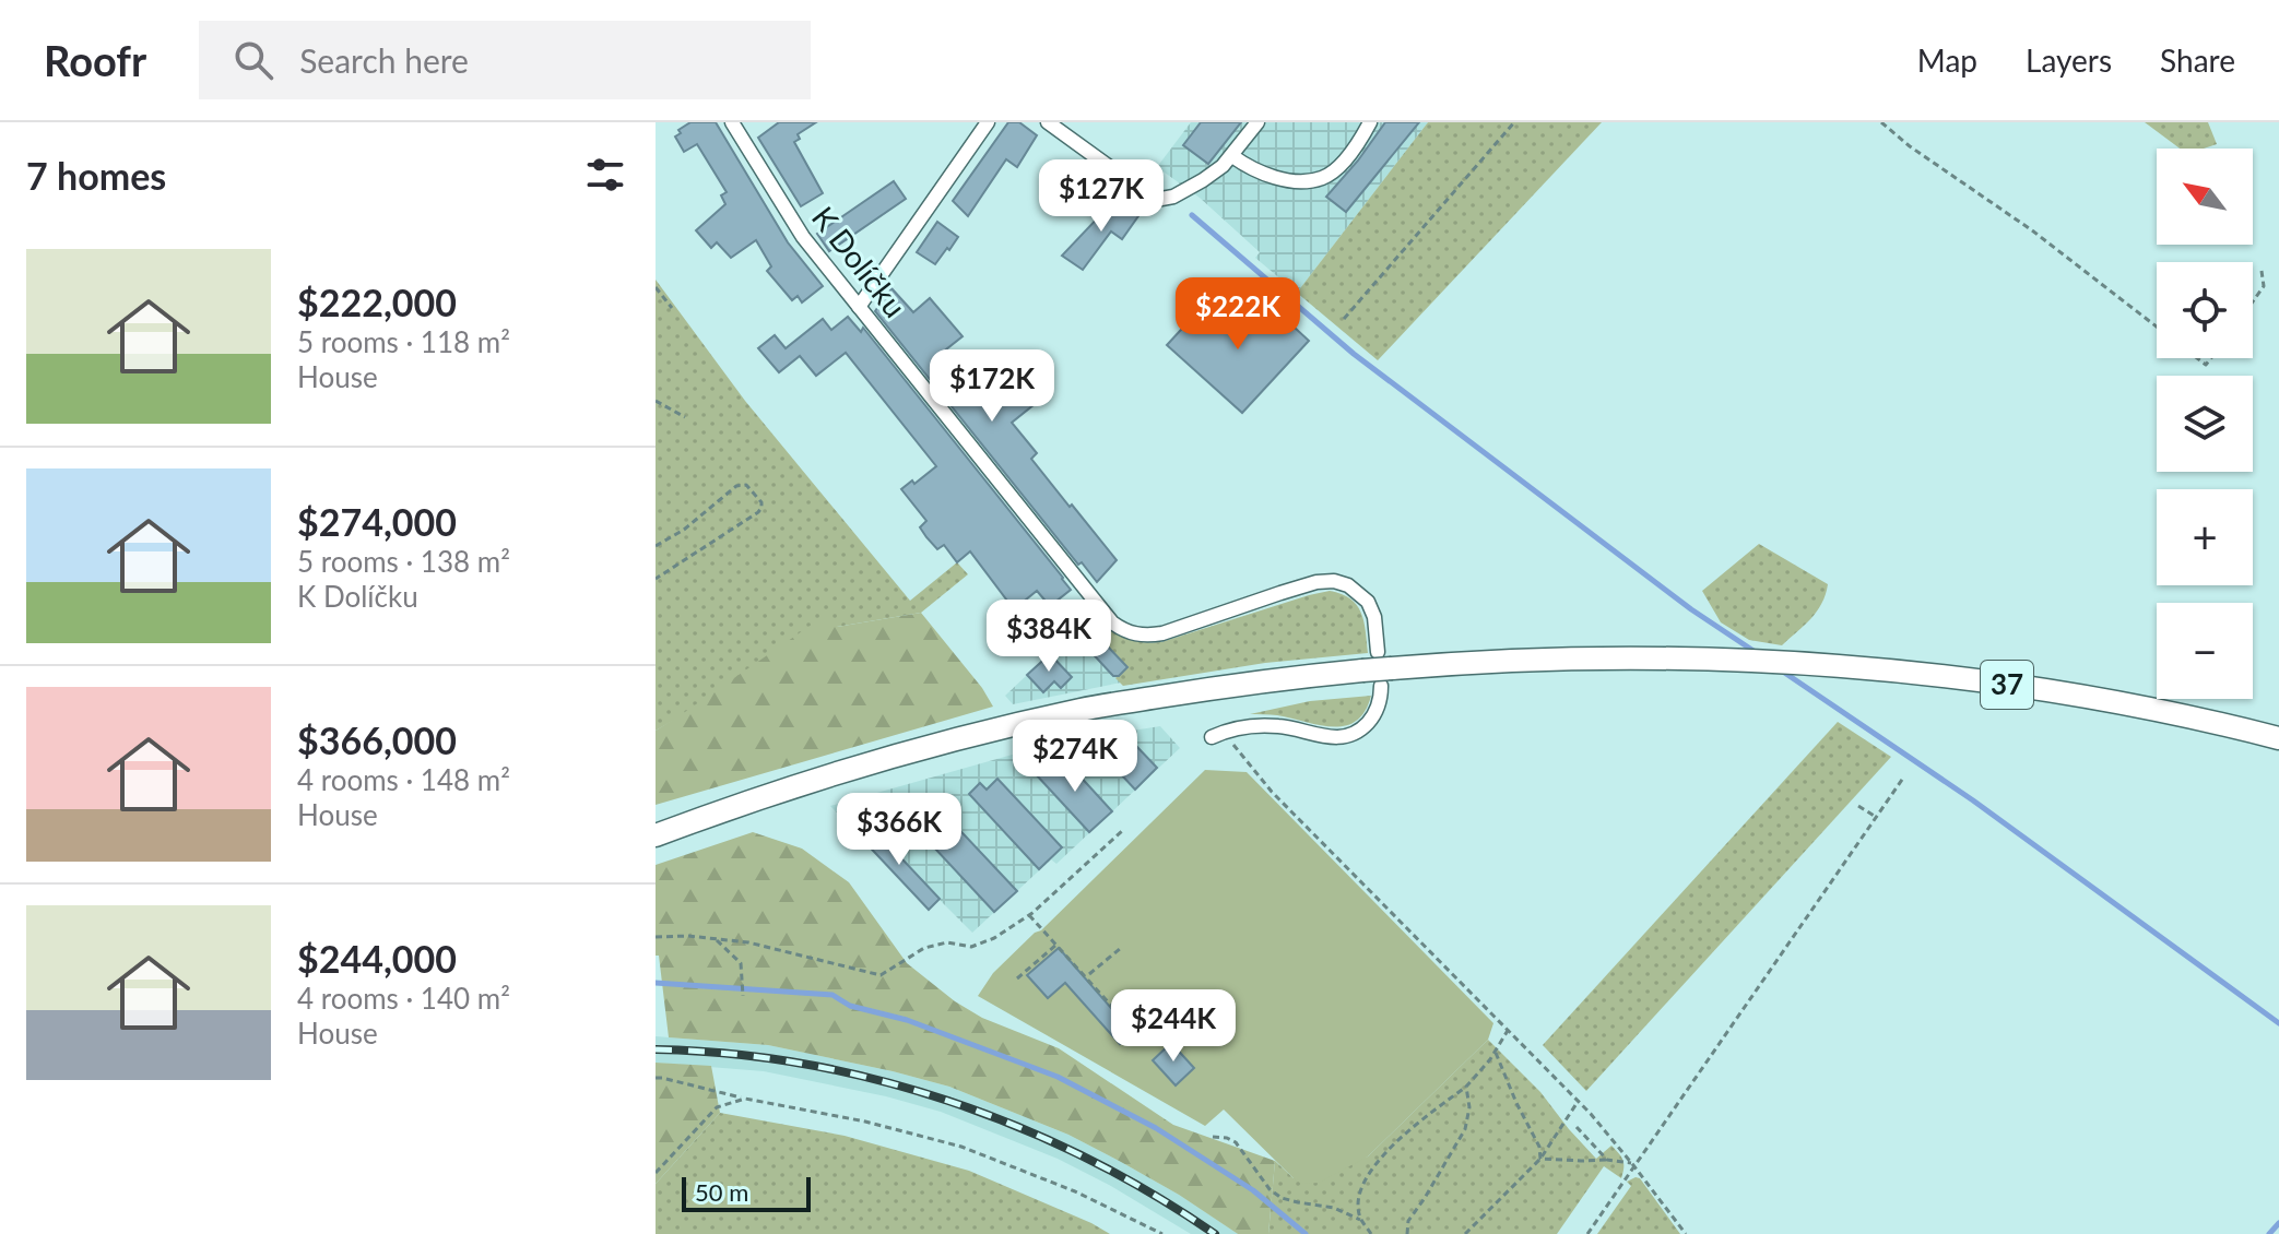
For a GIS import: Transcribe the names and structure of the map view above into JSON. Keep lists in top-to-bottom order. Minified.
{"streets":{"main road":["37"],"street":["K Dolíčku"]},"crossings":[["K Dolíčku","37"]],"scale_bar":"50 m","north":"top left","page":{"header":"Roofr","search":"Search here","nav":["Map","Layers","Share"],"heading":"7 homes","map_buttons":["+","−"],"price":["$127K","$222K","$172K","$384K","$274K","$366K","$244K"],"list":[{"name":"$222,000","note":"5 rooms · 118 m² · House"},{"name":"$274,000","note":"5 rooms · 138 m² · K Dolíčku"},{"name":"$366,000","note":"4 rooms · 148 m² · House"},{"name":"$244,000","note":"4 rooms · 140 m² · House"}],"scale":"50 m"}}
